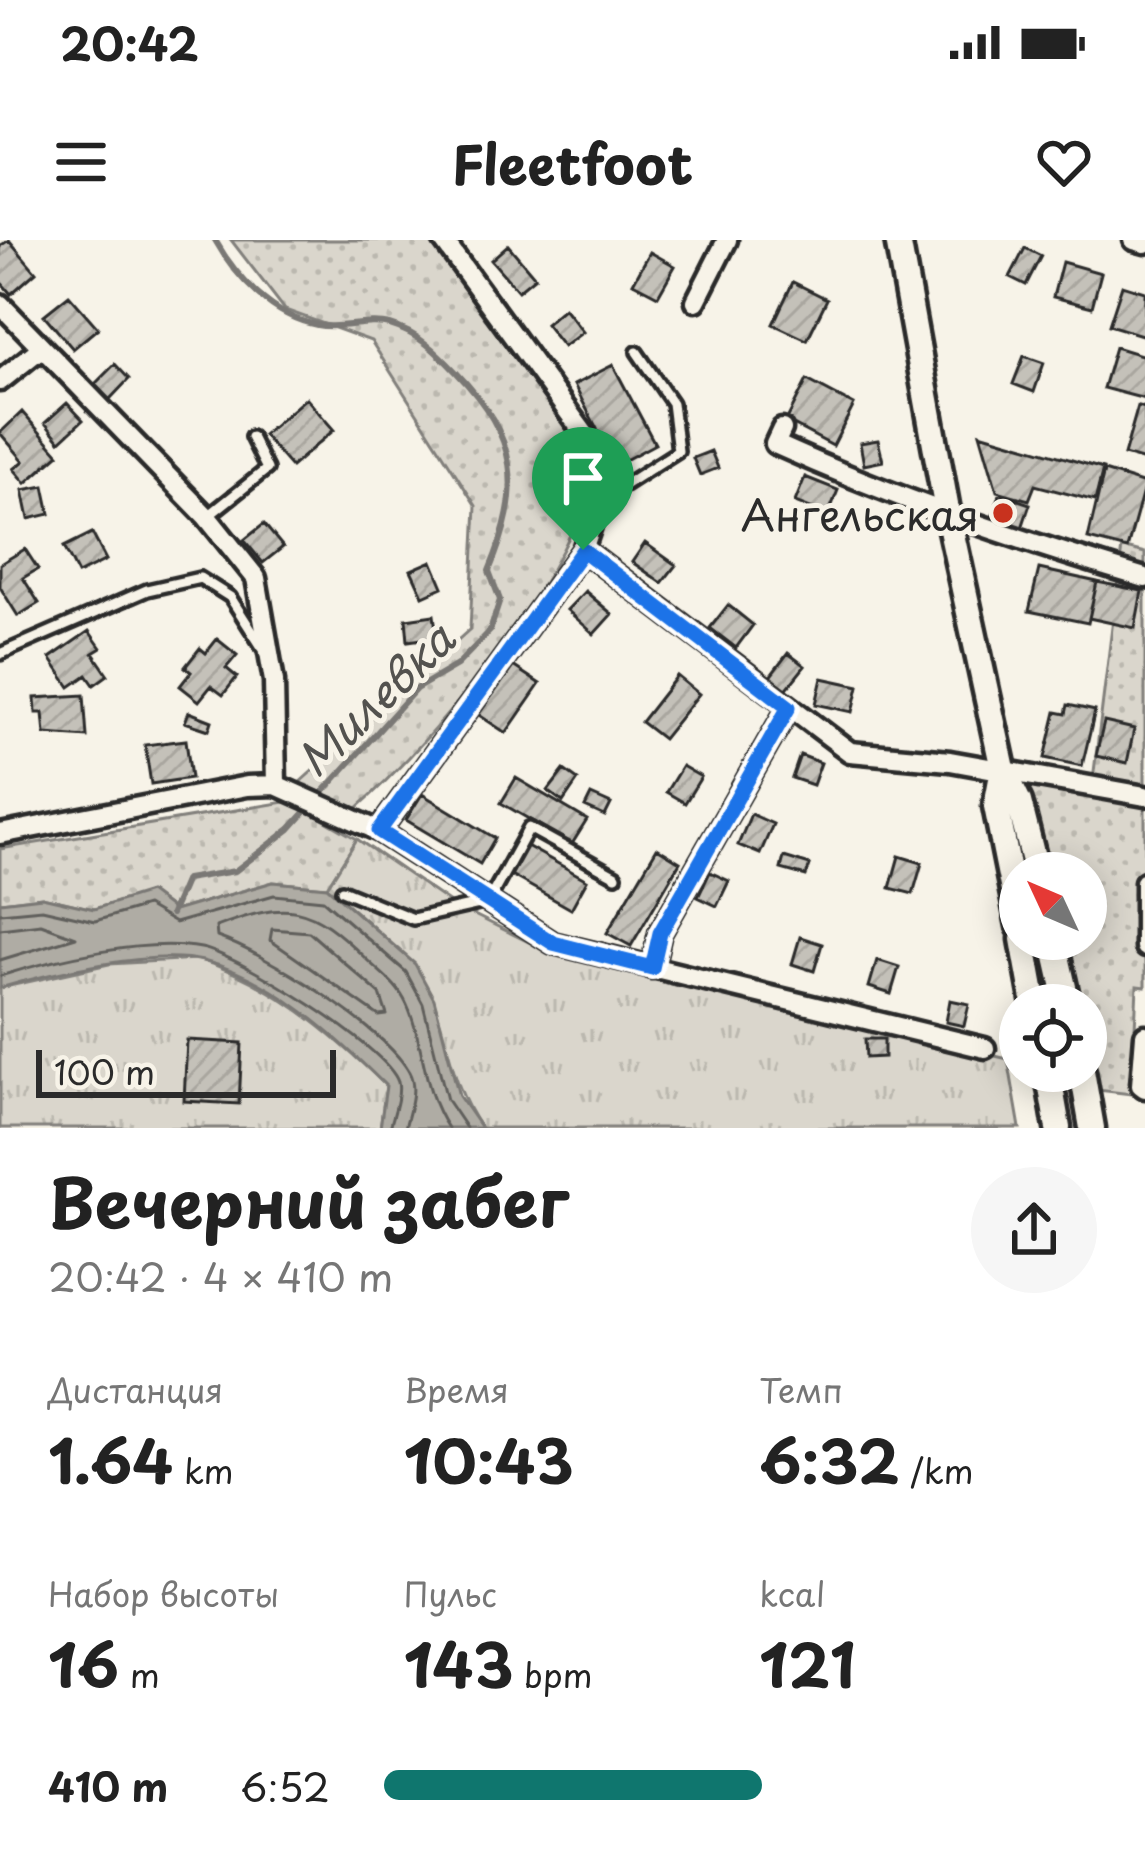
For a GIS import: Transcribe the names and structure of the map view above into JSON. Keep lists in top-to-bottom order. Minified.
{"water":["Милевка"],"places":["Ангельская"],"scale_bar":"100 m","north":"top left","page":{"status":"20:42","header":"Fleetfoot","scale":"100 m","heading":["Вечерний забег","20:42 · 4 × 410 m"],"stats":[["Дистанция","1.64 km"],["Время","10:43"],["Темп","6:32 /km"],["Набор высоты","16 m"],["Пульс","143 bpm"],["kcal","121"]],"list":[{"name":"410 m","note":"6:52"}]}}
